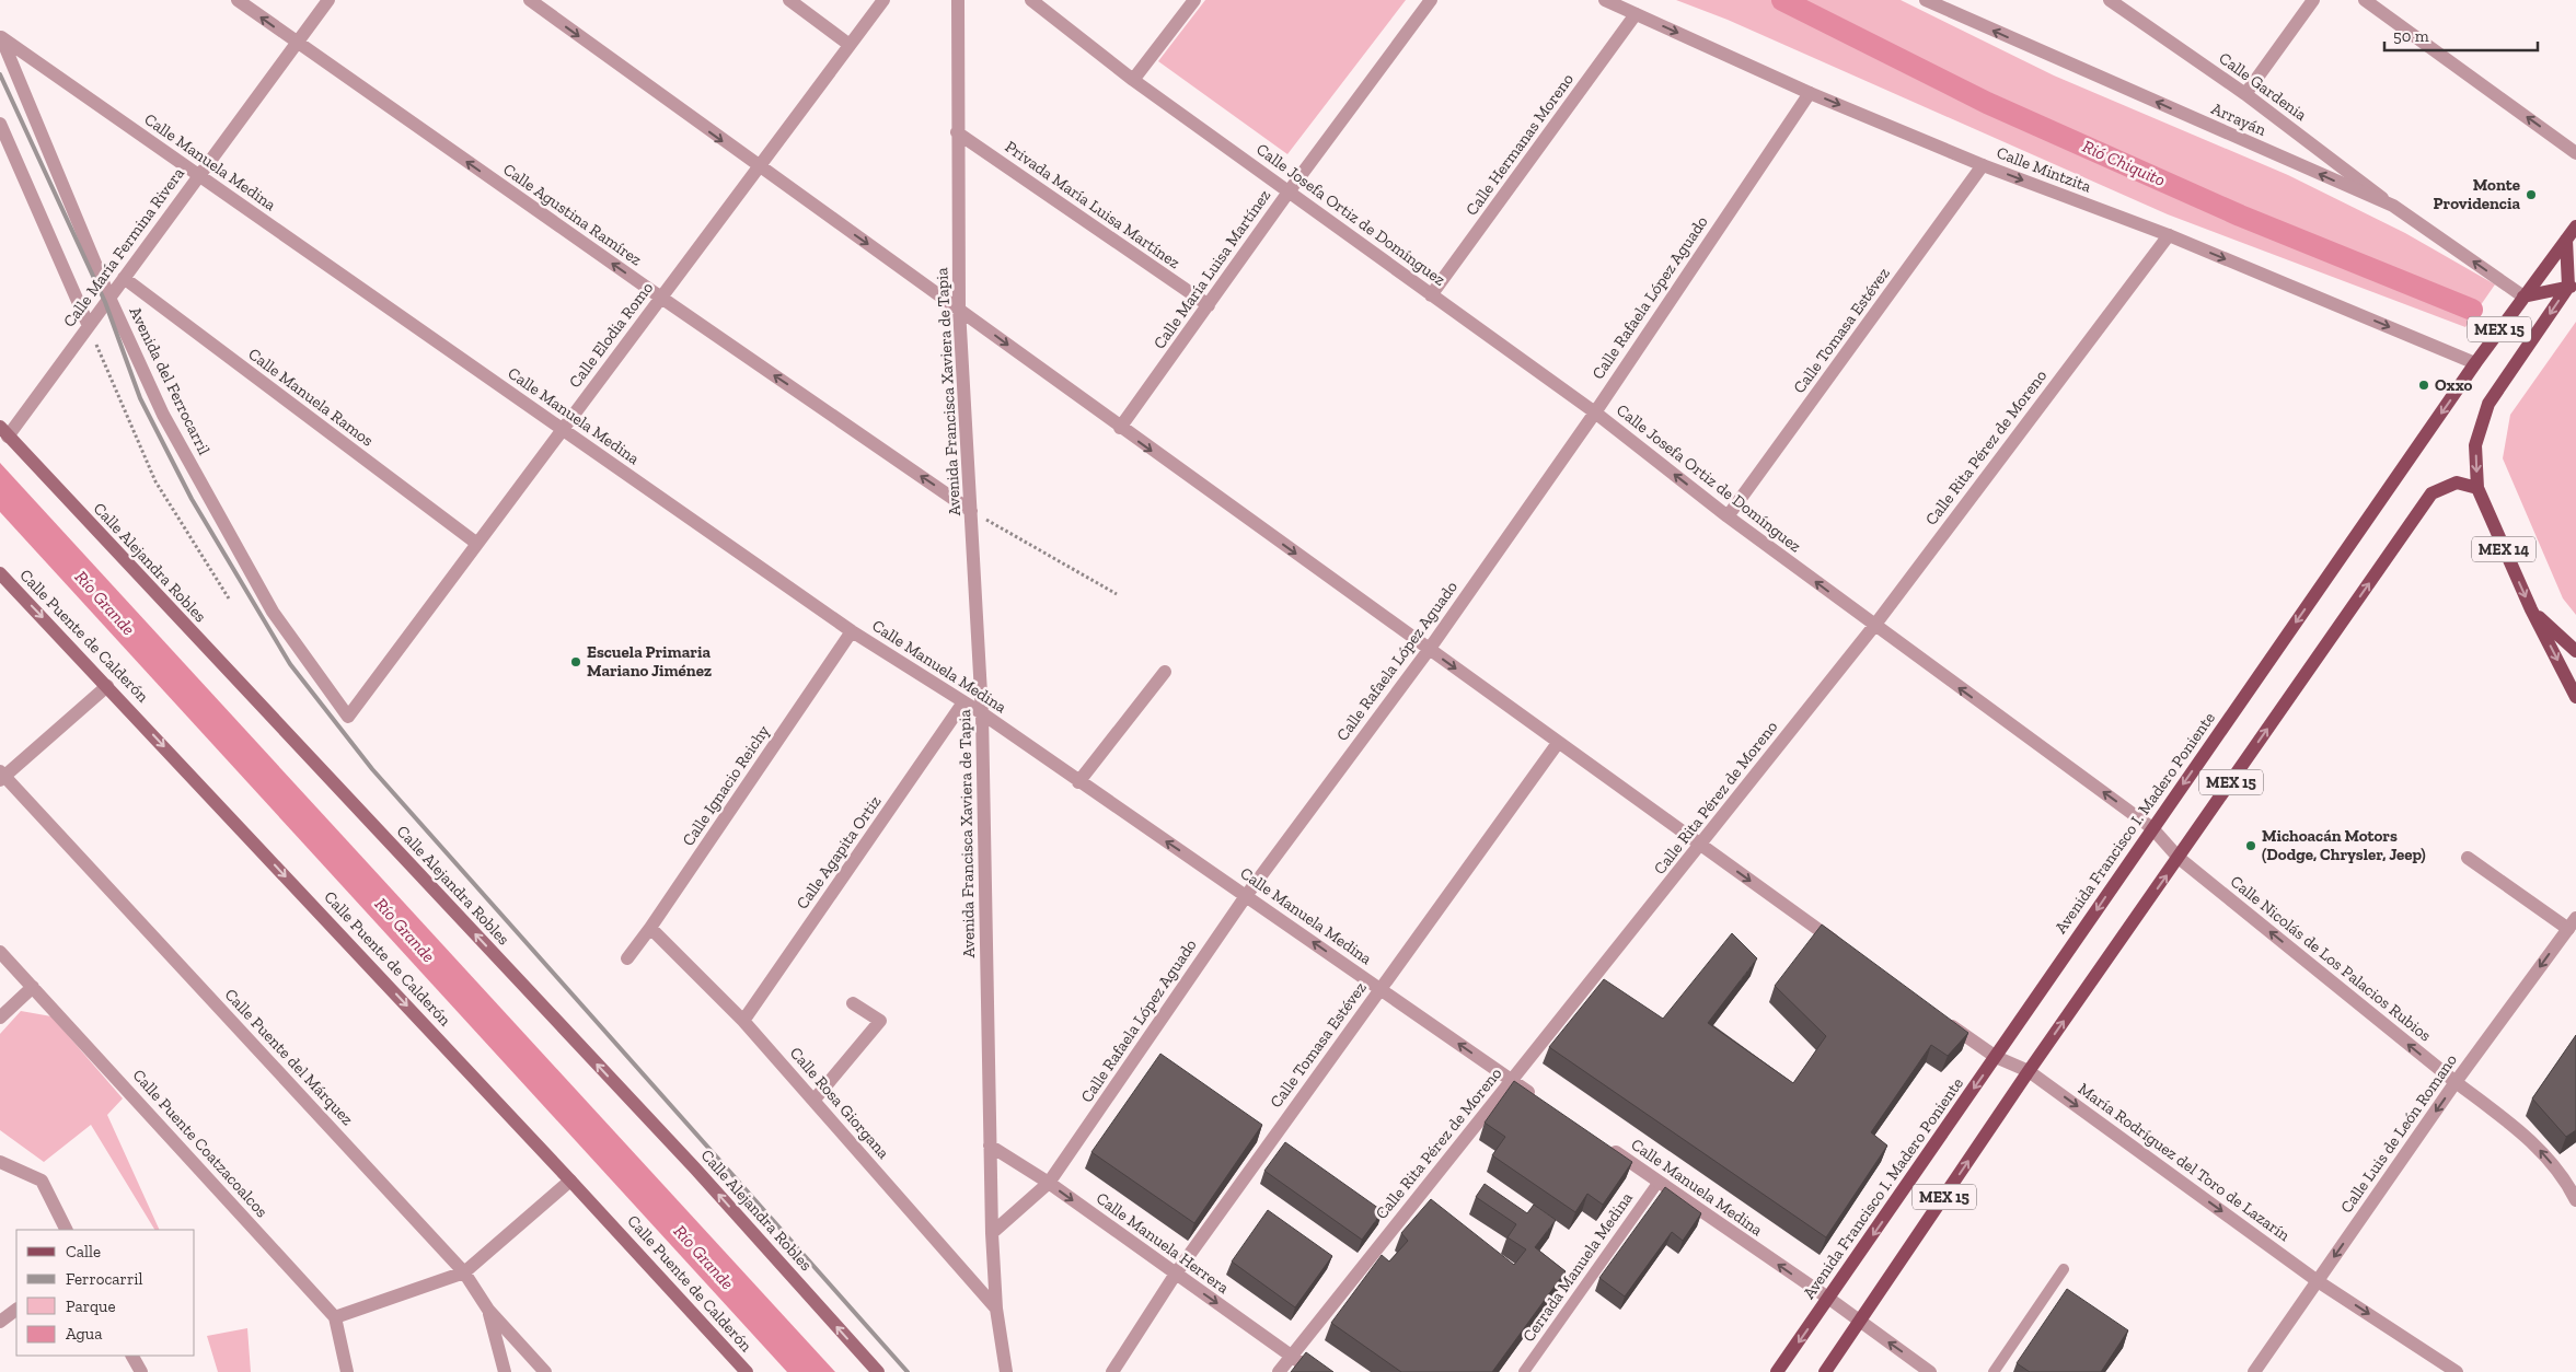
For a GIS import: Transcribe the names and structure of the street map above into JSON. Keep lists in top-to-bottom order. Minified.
{"streets":{"main road":["MEX 15","MEX 14","Calle Alejandra Robles","Calle Puente de Calderón","Avenida Francisco I. Madero Poniente"],"street":["Calle Gardenia","Arrayán","Calle Hermanas Moreno","Calle Manuela Medina","Calle Mintzita","Privada María Luisa Martínez","Calle Agustina Ramírez","Calle Josefa Ortiz de Domínguez","Calle María Fermina Rivera","Calle María Luisa Martínez","Calle Rafaela López Aguado","Calle Tomasa Estévez","Calle Elodia Romo","Avenida del Ferrocarril","Avenida Francisca Xaviera de Tapia","Calle Manuela Ramos","Calle Rita Pérez de Moreno","Calle Ignacio Reichy","Calle Agapita Ortiz","Calle Nicolás de Los Palacios Rubios","Calle Puente del Márquez","Calle Rosa Giorgana","Calle Luis de León Romano","Calle Puente Coatzacoalcos","María Rodríguez del Toro de Lazarín","Calle Manuela Herrera"],"lane":["Cerrada Manuela Medina"]},"crossings":[["Calle Gardenia","Arrayán"],["Arrayán","MEX 15"],["Arrayán","Avenida Francisco I. Madero Poniente"],["Calle Hermanas Moreno","Calle Mintzita"],["Calle Hermanas Moreno","Calle Josefa Ortiz de Domínguez"],["Calle Manuela Medina","Calle María Fermina Rivera"],["Calle Manuela Medina","Calle Rafaela López Aguado"],["Calle Manuela Medina","MEX 15"],["Calle Manuela Medina","Calle Tomasa Estévez"],["Calle Manuela Medina","Calle Elodia Romo"],["Calle Manuela Medina","Avenida del Ferrocarril"],["Calle Manuela Medina","Avenida Francisca Xaviera de Tapia"],["Calle Manuela Medina","Calle Rita Pérez de Moreno"],["Calle Manuela Medina","Calle Ignacio Reichy"],["Calle Manuela Medina","Avenida Francisco I. Madero Poniente"],["Calle Manuela Medina","Calle Agapita Ortiz"],["Calle Manuela Medina","Cerrada Manuela Medina"],["Calle Mintzita","Calle Rafaela López Aguado"],["Calle Mintzita","Calle Tomasa Estévez"],["Calle Mintzita","Calle Rita Pérez de Moreno"],["Calle Mintzita","Avenida Francisco I. Madero Poniente"],["Privada María Luisa Martínez","Calle María Luisa Martínez"],["Privada María Luisa Martínez","Avenida Francisca Xaviera de Tapia"],["Calle Agustina Ramírez","Calle María Fermina Rivera"],["Calle Agustina Ramírez","Calle Elodia Romo"],["Calle Agustina Ramírez","Avenida Francisca Xaviera de Tapia"],["Calle Josefa Ortiz de Domínguez","Calle María Luisa Martínez"],["Calle Josefa Ortiz de Domínguez","Calle Rafaela López Aguado"],["Calle Josefa Ortiz de Domínguez","Calle Tomasa Estévez"],["Calle Josefa Ortiz de Domínguez","Calle Rita Pérez de Moreno"],["Calle Josefa Ortiz de Domínguez","Avenida Francisco I. Madero Poniente"],["Calle Josefa Ortiz de Domínguez","Calle Nicolás de Los Palacios Rubios"],["Calle María Fermina Rivera","Avenida del Ferrocarril"],["Calle María Fermina Rivera","Calle Manuela Ramos"],["Calle María Fermina Rivera","Calle Alejandra Robles"],["Calle Rafaela López Aguado","Avenida Francisca Xaviera de Tapia"],["Calle Rafaela López Aguado","Calle Manuela Herrera"],["MEX 15","MEX 14"],["MEX 15","Avenida Francisco I. Madero Poniente"],["MEX 15","Calle Nicolás de Los Palacios Rubios"],["MEX 15","María Rodríguez del Toro de Lazarín"],["Calle Tomasa Estévez","Calle Manuela Herrera"],["Calle Elodia Romo","Avenida del Ferrocarril"],["Calle Elodia Romo","Calle Manuela Ramos"],["Avenida Francisca Xaviera de Tapia","Calle Rosa Giorgana"],["Avenida Francisca Xaviera de Tapia","Calle Manuela Herrera"],["Calle Rita Pérez de Moreno","Calle Manuela Herrera"],["Calle Ignacio Reichy","Calle Rosa Giorgana"],["Avenida Francisco I. Madero Poniente","Calle Nicolás de Los Palacios Rubios"],["Avenida Francisco I. Madero Poniente","María Rodríguez del Toro de Lazarín"],["Calle Agapita Ortiz","Calle Rosa Giorgana"],["Calle Nicolás de Los Palacios Rubios","Calle Luis de León Romano"],["Calle Luis de León Romano","María Rodríguez del Toro de Lazarín"]],"one_way":["Arrayán","Calle Manuela Medina","Calle Mintzita","Calle Agustina Ramírez","Calle Josefa Ortiz de Domínguez","Calle Alejandra Robles","Calle Puente de Calderón","Calle Nicolás de Los Palacios Rubios","Calle Luis de León Romano","María Rodríguez del Toro de Lazarín","Calle Manuela Herrera"],"water":["Rió Chiquito","Río Grande"],"places":["Monte Providencia","Oxxo","Escuela Primaria Mariano Jiménez","Michoacán Motors (Dodge, Chrysler, Jeep)"],"legend":["Calle","Ferrocarril","Parque","Agua"],"scale_bar":"50 m"}
